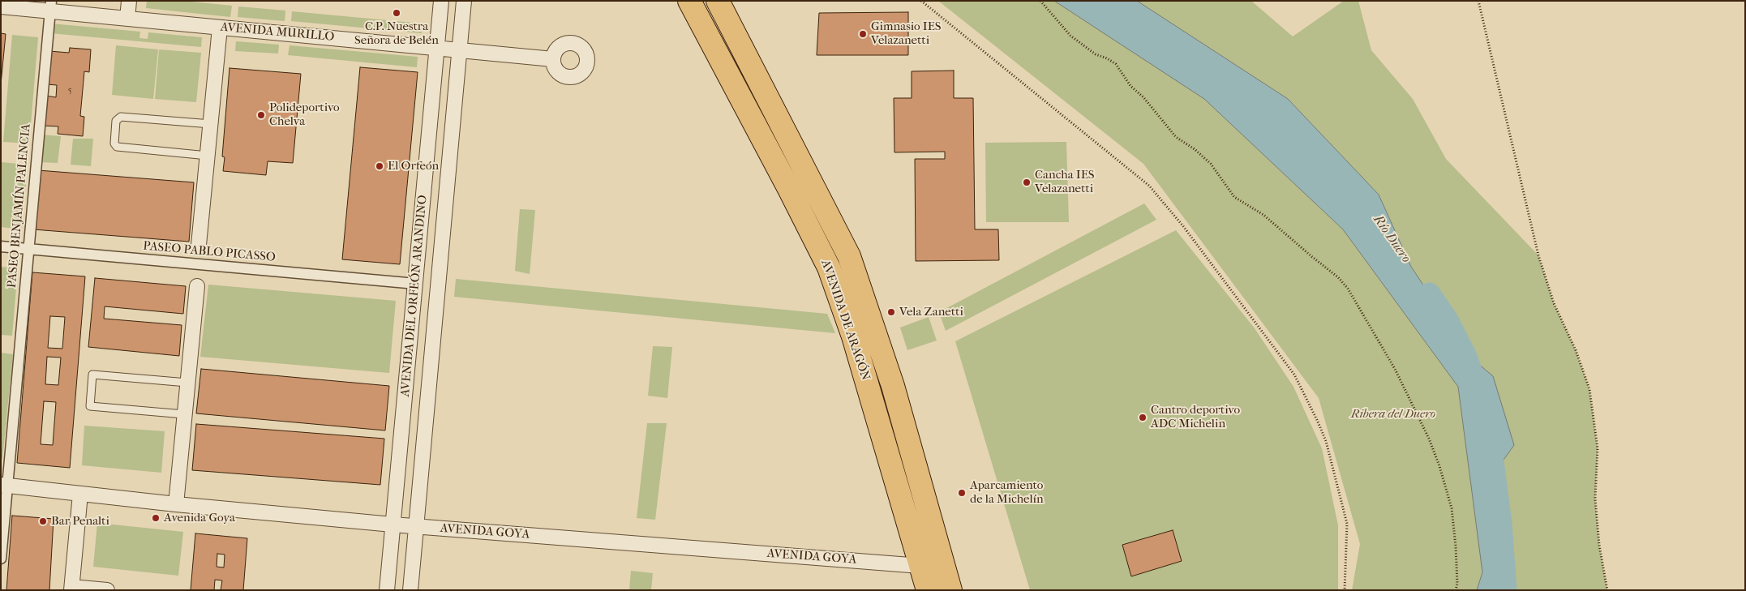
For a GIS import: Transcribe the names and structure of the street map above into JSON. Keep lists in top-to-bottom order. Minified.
{"streets":{"highway":["AVENIDA DE ARAGÓN"],"street":["AVENIDA MURILLO","PASEO BENJAMÍN PALENCIA","PASEO PABLO PICASSO","AVENIDA DEL ORFEÓN ARANDINO","AVENIDA GOYA"]},"crossings":[["AVENIDA MURILLO","PASEO BENJAMÍN PALENCIA"],["AVENIDA MURILLO","AVENIDA DEL ORFEÓN ARANDINO"],["PASEO BENJAMÍN PALENCIA","PASEO PABLO PICASSO"],["PASEO BENJAMÍN PALENCIA","AVENIDA GOYA"],["PASEO PABLO PICASSO","AVENIDA DEL ORFEÓN ARANDINO"],["AVENIDA DEL ORFEÓN ARANDINO","AVENIDA GOYA"],["AVENIDA DE ARAGÓN","AVENIDA GOYA"]],"water":["Río Duero"],"parks":["Ribera del Duero"],"places":["C.P. Nuestra Señora de Belén","Gimnasio IES Velazanetti","Polideportivo Chelva","El Orfeón","Cancha IES Velazanetti","Vela Zanetti","Cantro deportivo ADC Michelin","Aparcamiento de la Michelín","Avenida Goya","Bar Penalti"],"house_numbers":["5"]}
